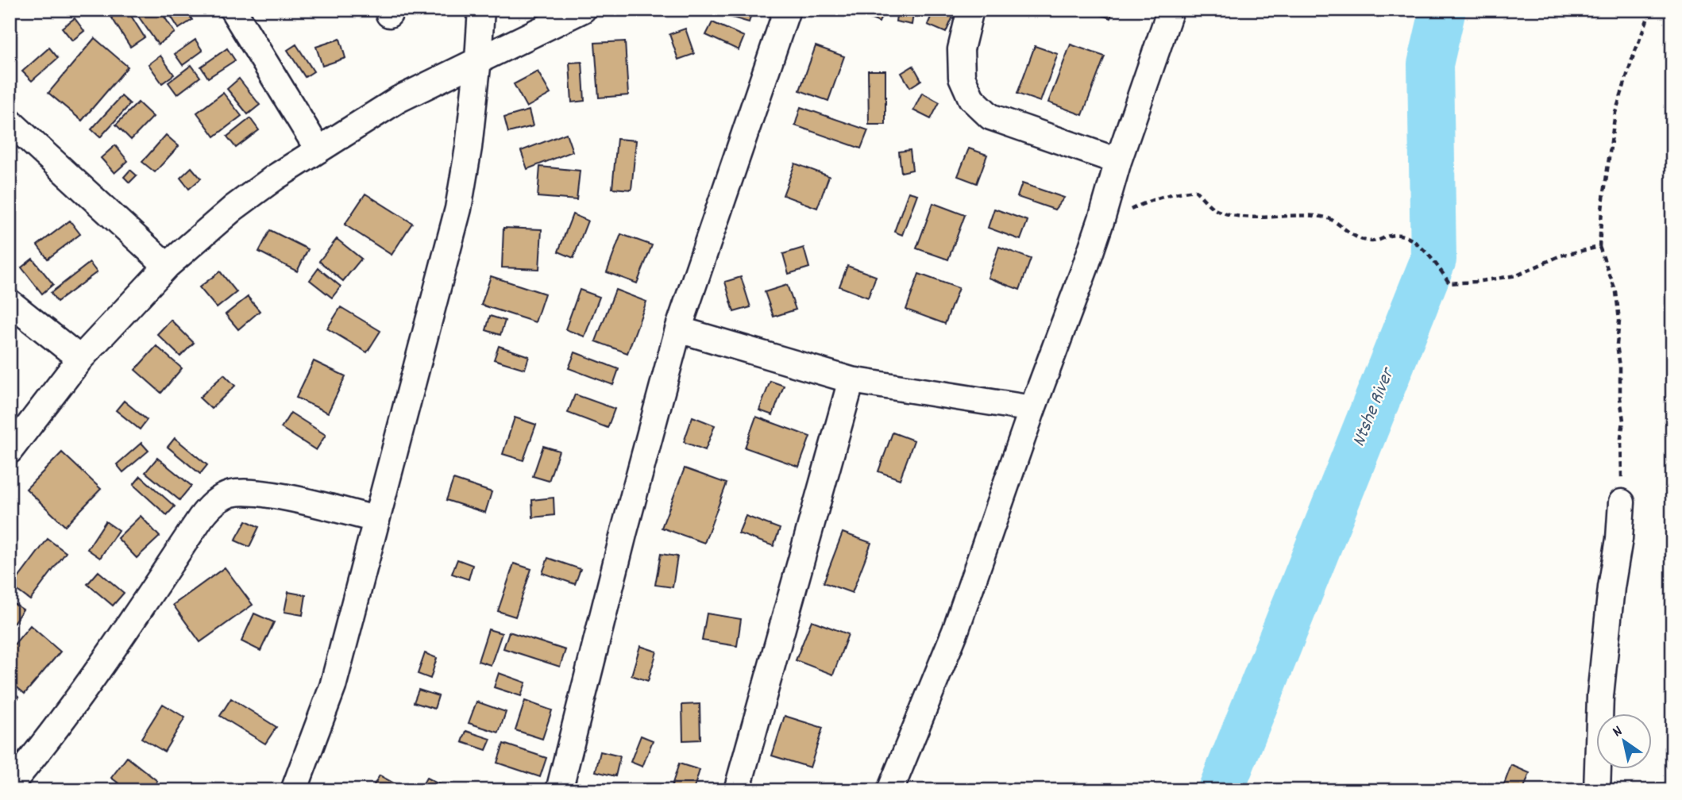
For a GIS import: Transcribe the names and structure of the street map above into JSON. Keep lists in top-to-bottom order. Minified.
{"water":["Ntshe River"],"north":"top left"}
